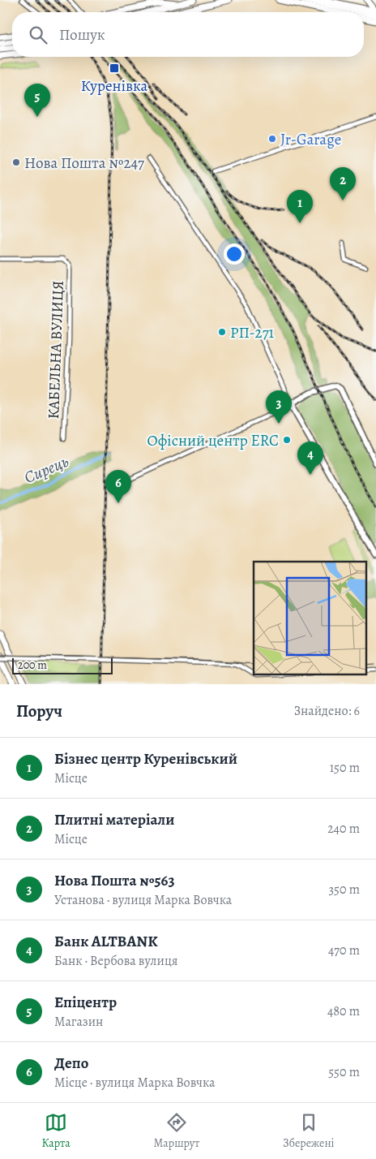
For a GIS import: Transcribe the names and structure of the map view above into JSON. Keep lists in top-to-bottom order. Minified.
{"streets":{"street":["КАБЕЛЬНА ВУЛИЦЯ"]},"water":["Сирець"],"places":{"transit":["Куренівка"],"other":["Jr-Garage","Нова Пошта №247","РП-271","Офісний центр ERC"]},"scale_bar":"200 m","page":{"search":"Пошук","pins":["5","2","1","3","4","6"],"scale":"200 m","heading":["Поруч","Знайдено: 6"],"list":[{"mark":"1","name":"Бізнес центр Куренівський","note":"Місце","value":"150 m"},{"mark":"2","name":"Плитні матеріали","note":"Місце","value":"240 m"},{"mark":"3","name":"Нова Пошта №563","note":"Установа · вулиця Марка Вовчка","value":"350 m"},{"mark":"4","name":"Банк ALTBANK","note":"Банк · Вербова вулиця","value":"470 m"},{"mark":"5","name":"Епіцентр","note":"Магазин","value":"480 m"},{"mark":"6","name":"Депо","note":"Місце · вулиця Марка Вовчка","value":"550 m"}],"nav":["Карта","Маршрут","Збережені"]}}
